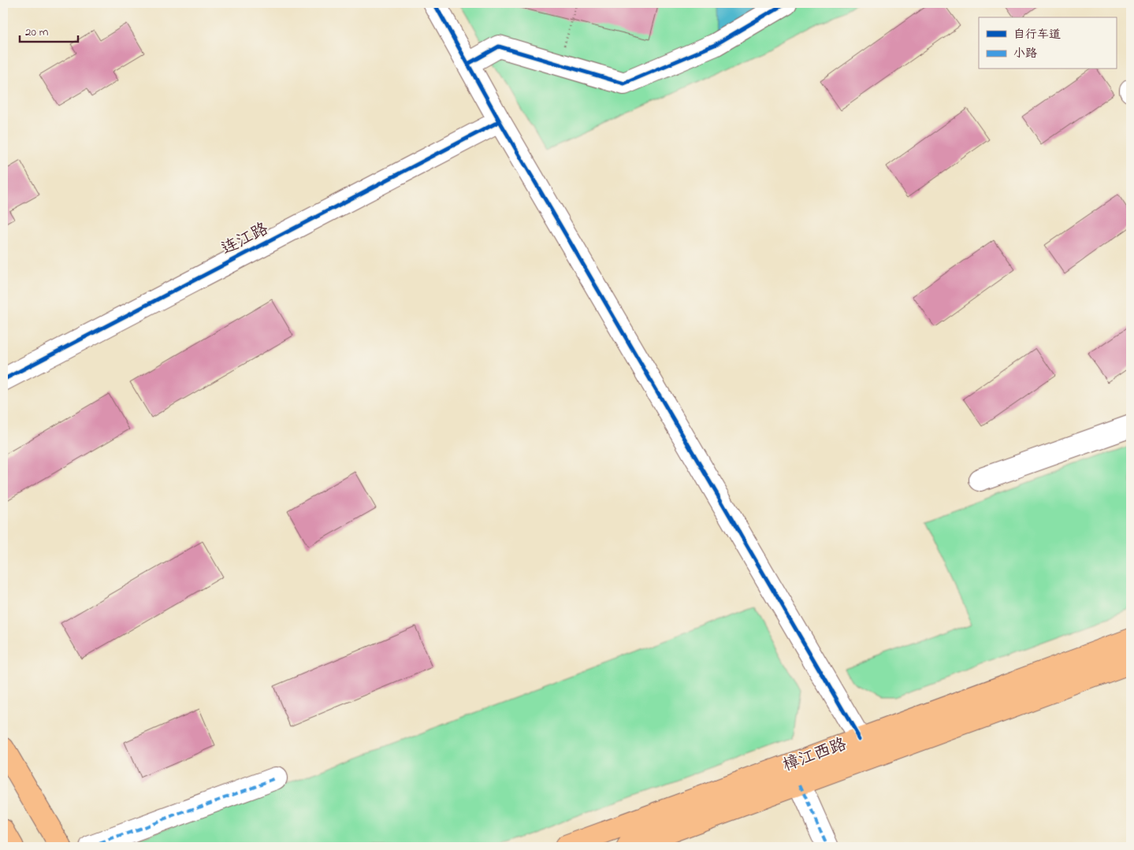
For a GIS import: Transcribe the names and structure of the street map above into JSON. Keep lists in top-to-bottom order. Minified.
{"streets":{"main road":["樟江西路"],"street":["连江路"]},"legend":["自行车道","小路"],"scale_bar":"20 m"}
